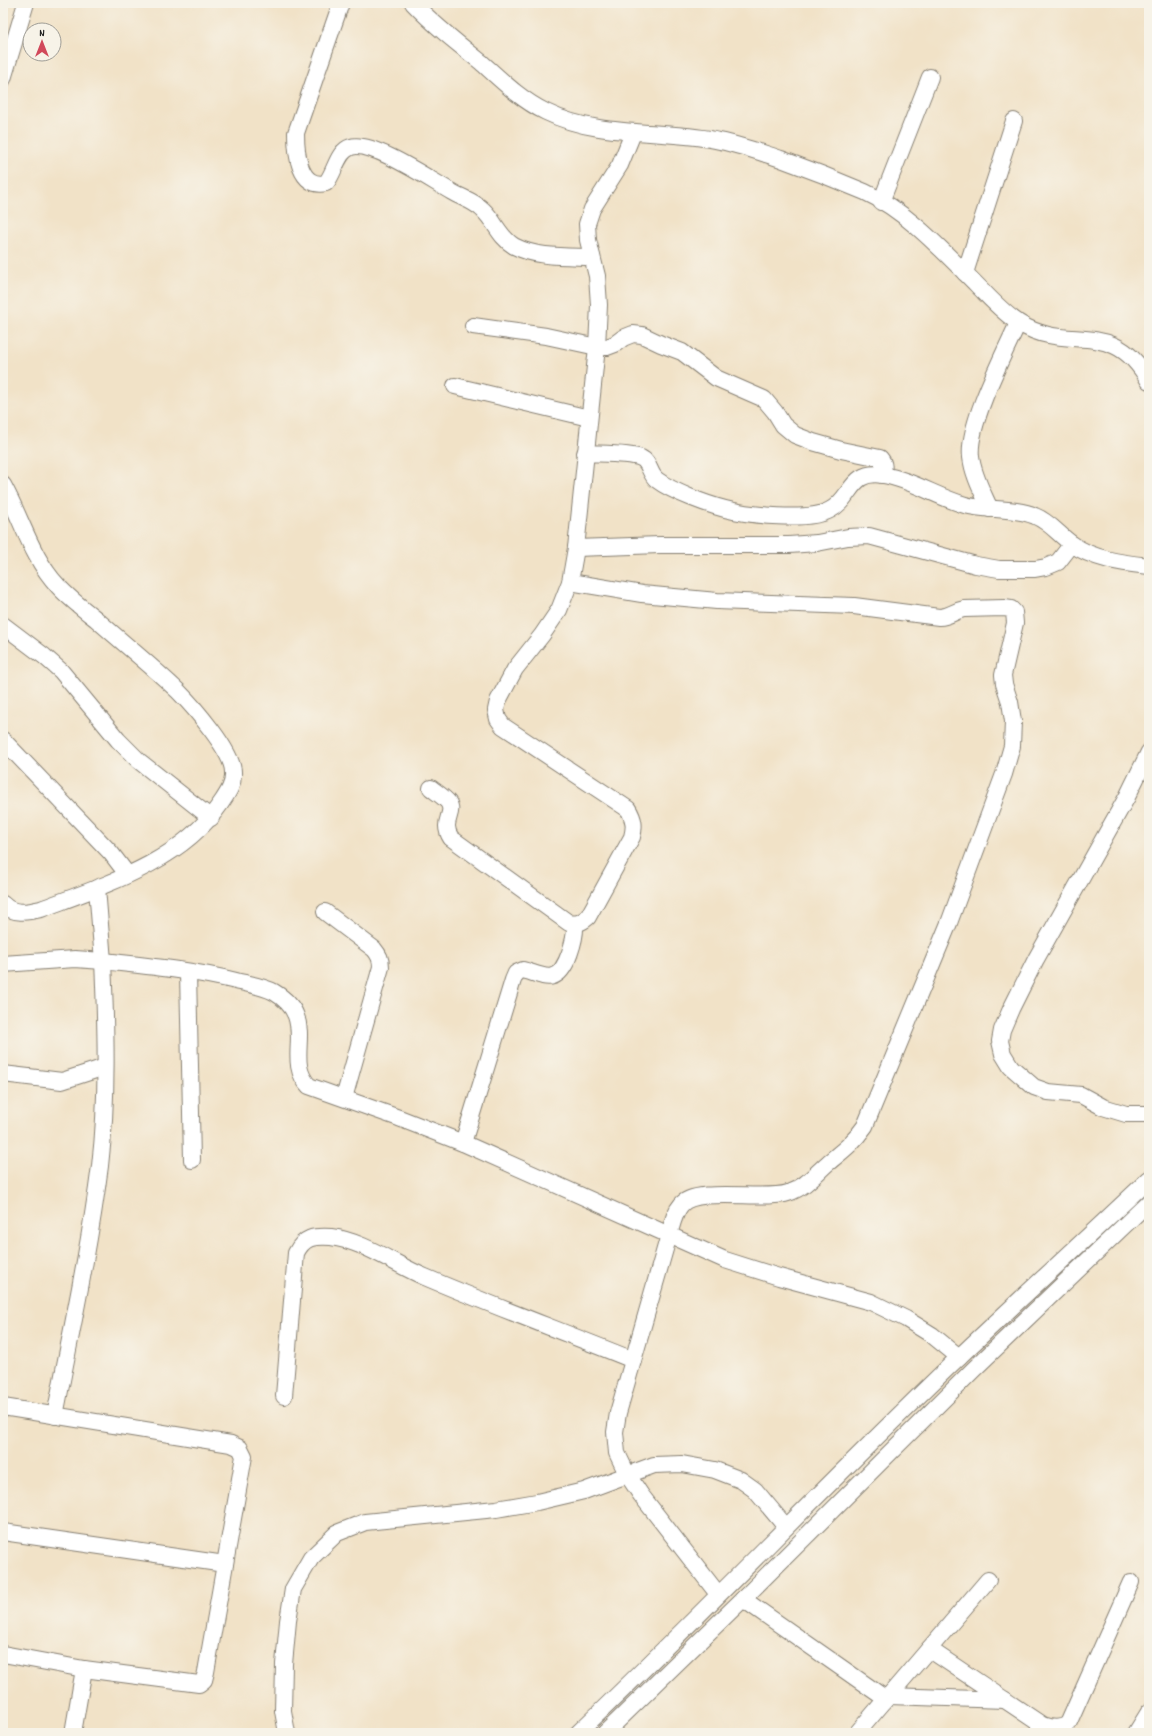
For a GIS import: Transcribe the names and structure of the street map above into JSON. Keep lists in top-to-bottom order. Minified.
{"north":"top"}
